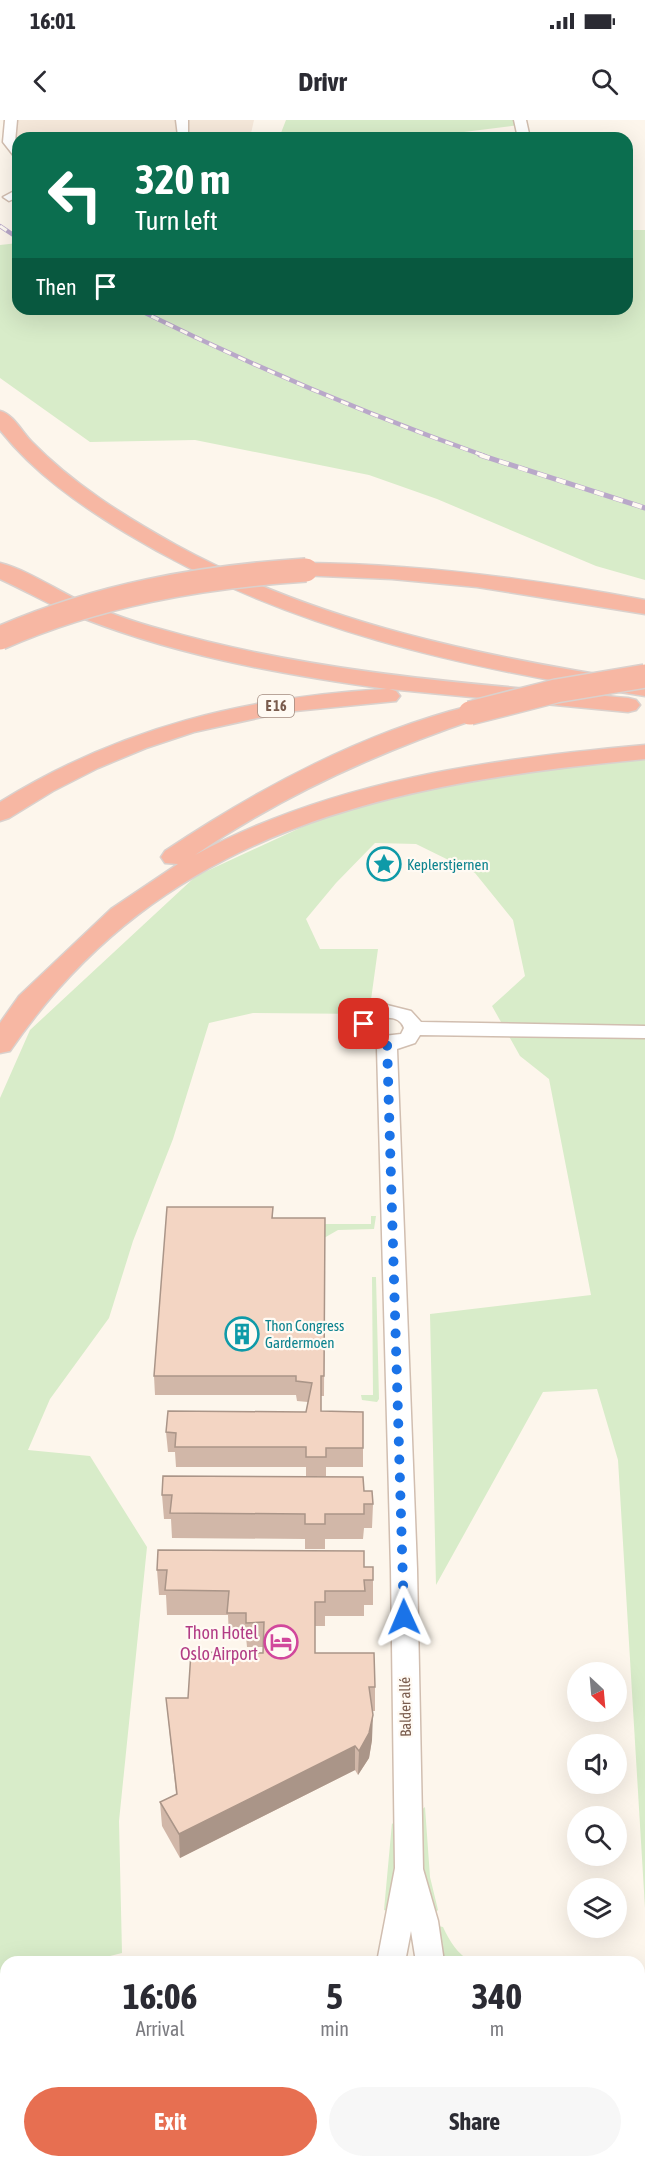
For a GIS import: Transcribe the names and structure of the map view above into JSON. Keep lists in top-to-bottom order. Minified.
{"streets":{"highway":["E 16"],"street":["Balder allé"]},"places":{"place":["Keplerstjernen"],"building":["Thon Congress Gardermoen"],"hotel":["Thon Hotel Oslo Airport"]},"north":"bottom right","page":{"status":"16:01","header":"Drivr","turn":["320 m","Turn left"],"then":"Then","eta":["16:06","Arrival","5","min","340","m"],"buttons":["Exit","Share"]}}
